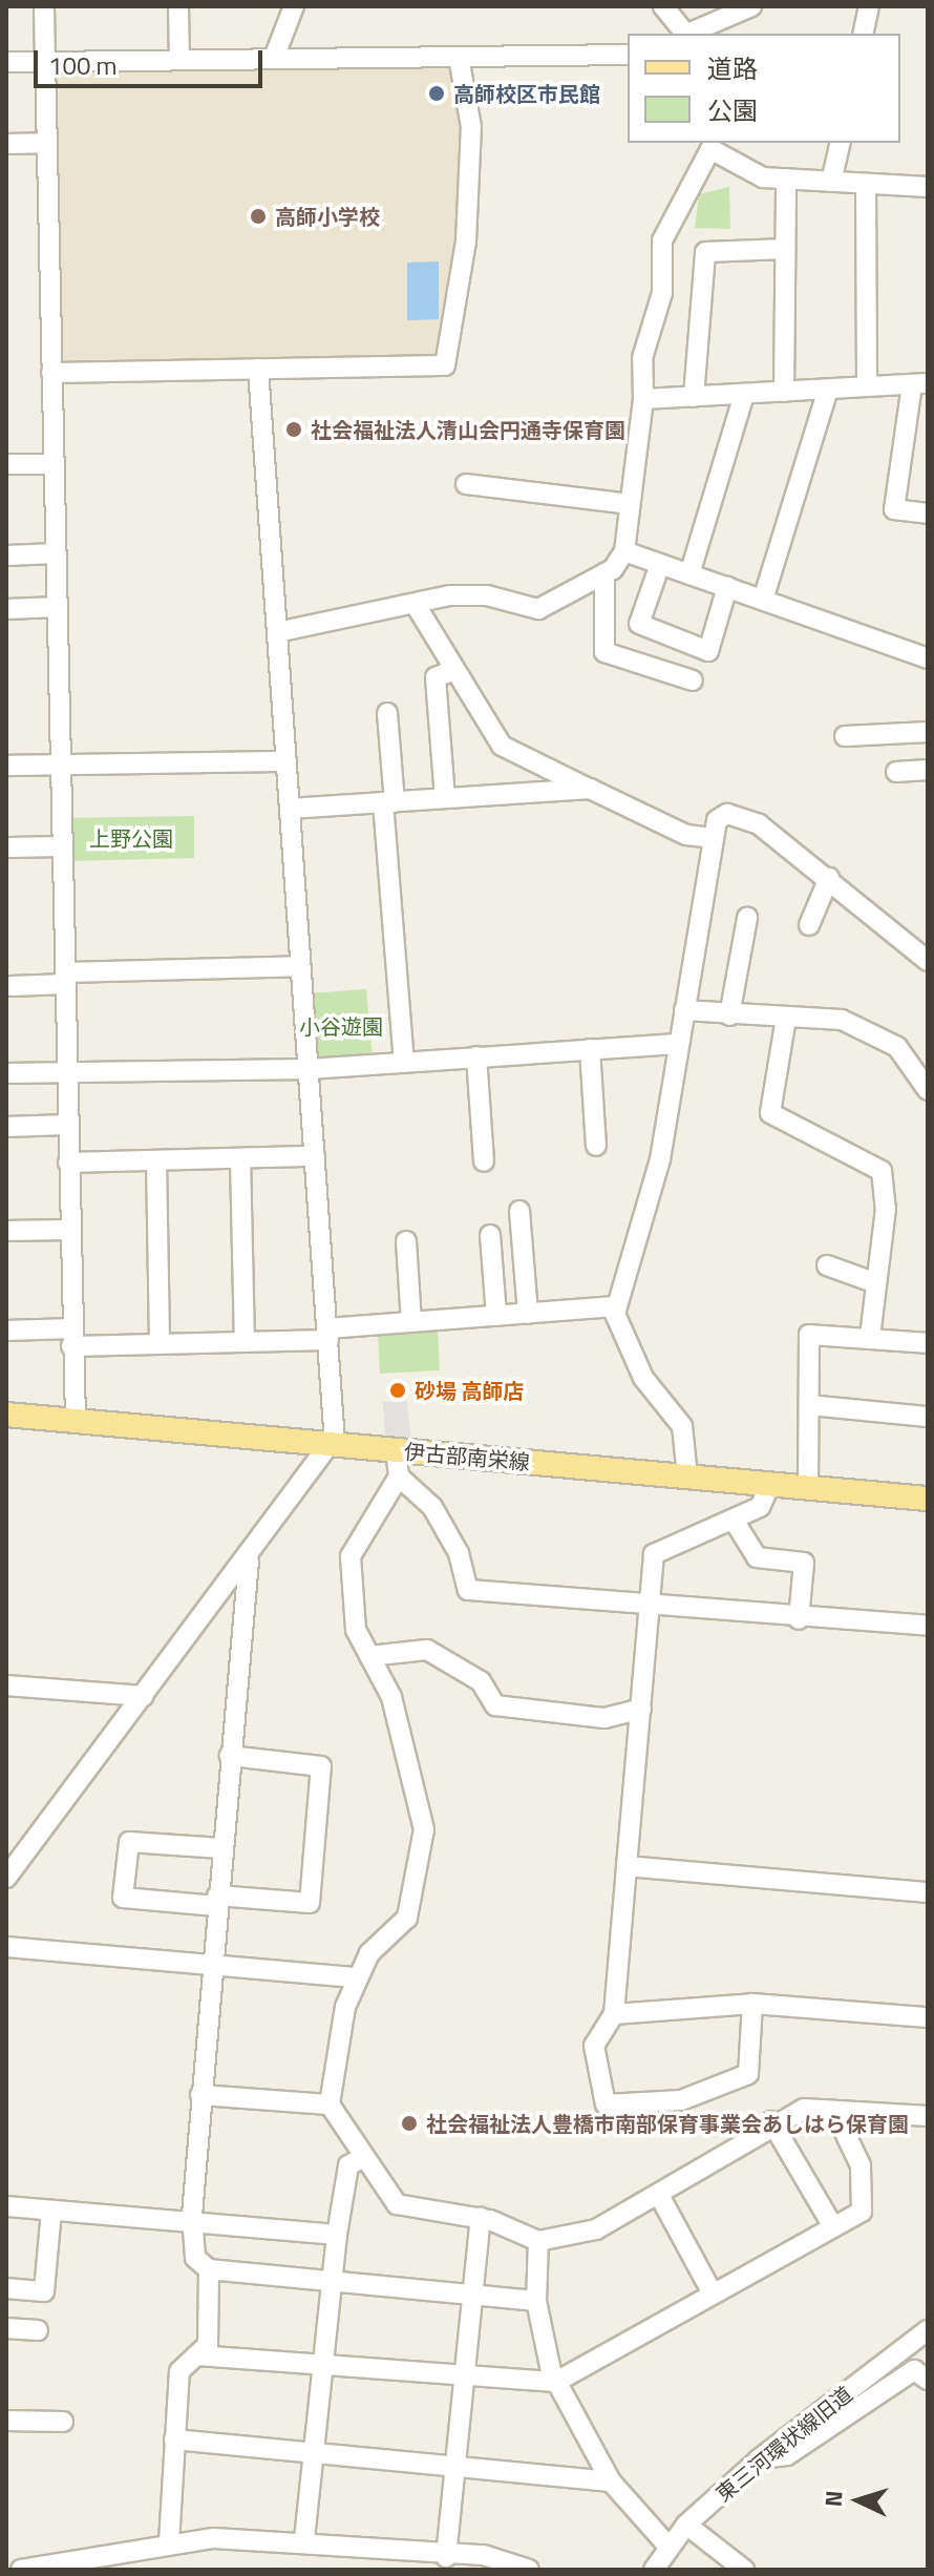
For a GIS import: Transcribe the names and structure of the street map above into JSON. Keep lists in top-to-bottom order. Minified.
{"streets":{"main road":["伊古部南栄線"],"street":["東三河環状線旧道"]},"parks":["上野公園","小谷遊園"],"places":["高師校区市民館","高師小学校","社会福祉法人清山会円通寺保育園","砂場 高師店","社会福祉法人豊橋市南部保育事業会あしはら保育園"],"legend":["道路","公園"],"scale_bar":"100 m","north":"left"}
